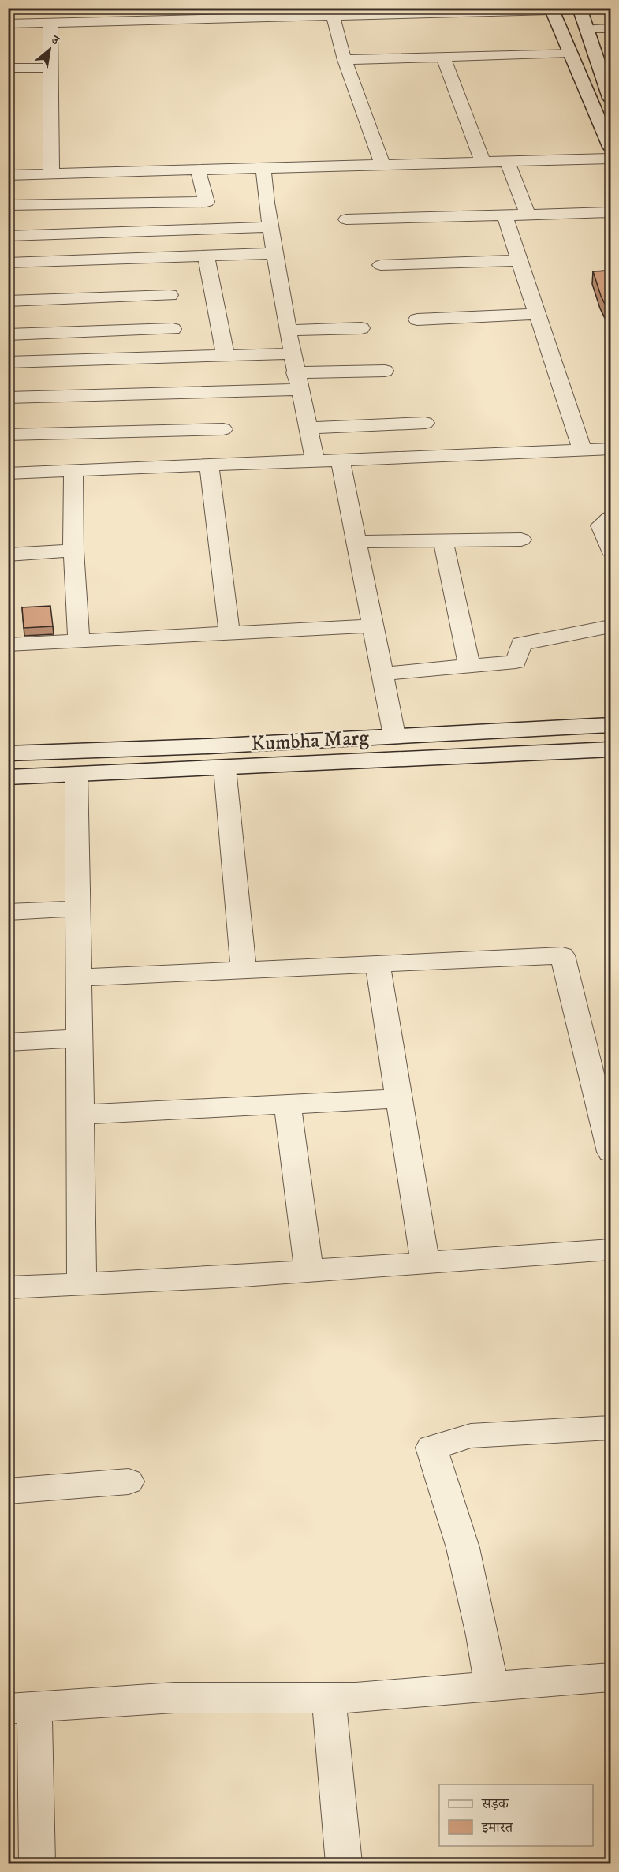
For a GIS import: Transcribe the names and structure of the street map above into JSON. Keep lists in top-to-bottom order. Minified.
{"streets":{"street":["Kumbha Marg"]},"legend":["सड़क","इमारत"],"north":"top right"}
